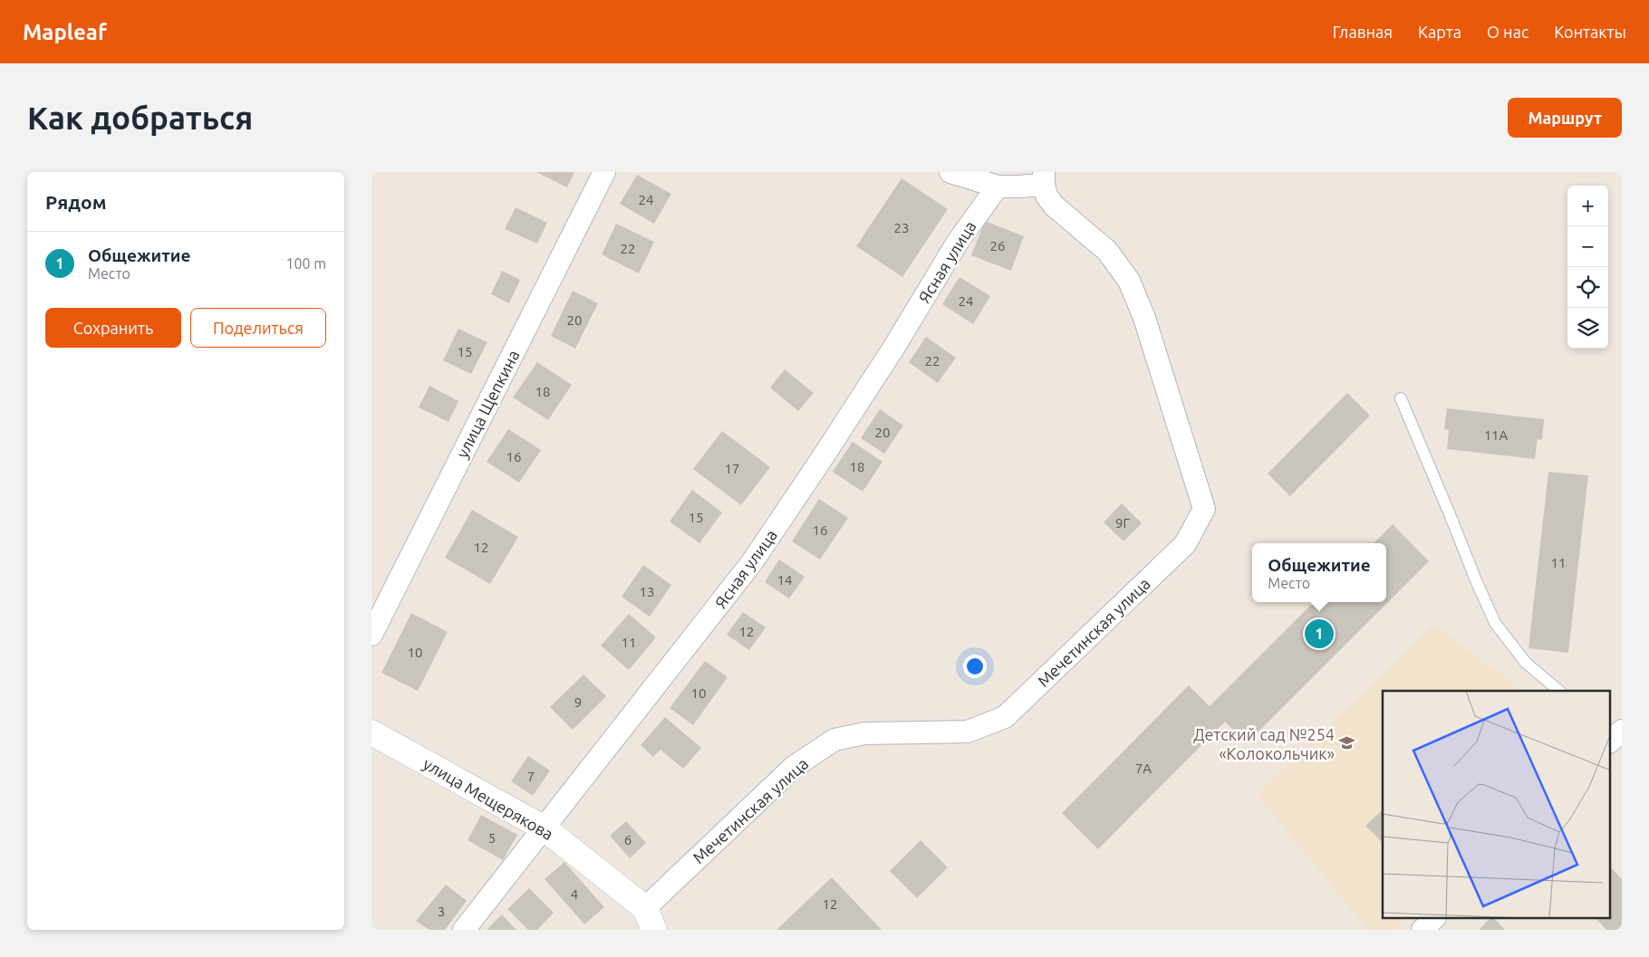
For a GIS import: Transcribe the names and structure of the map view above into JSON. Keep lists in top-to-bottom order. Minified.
{"streets":{"street":["Ясная улица","улица Щепкина","Мечетинская улица","улица Мещерякова"]},"crossings":[["Ясная улица","улица Мещерякова"],["Мечетинская улица","улица Мещерякова"]],"places":{"school or university":["Детский сад №254 «Колокольчик»"]},"house_numbers":["24","23","26","22","24","20","15","22","18","20","11А","16","18","17","15","9Г","16","12","11","14","13","12","11","10","10","9","7А","7","5","6","4","12","3"],"page":{"header":"Mapleaf","nav":["Главная","Карта","О нас","Контакты"],"buttons":["Маршрут",["Сохранить","Поделиться"]],"title":"Как добраться","heading":"Рядом","map_buttons":["+","−"],"list":[{"mark":"1","name":"Общежитие","note":"Место","value":"100 m"}],"popup":["Общежитие","Место"],"pins":"1"}}
